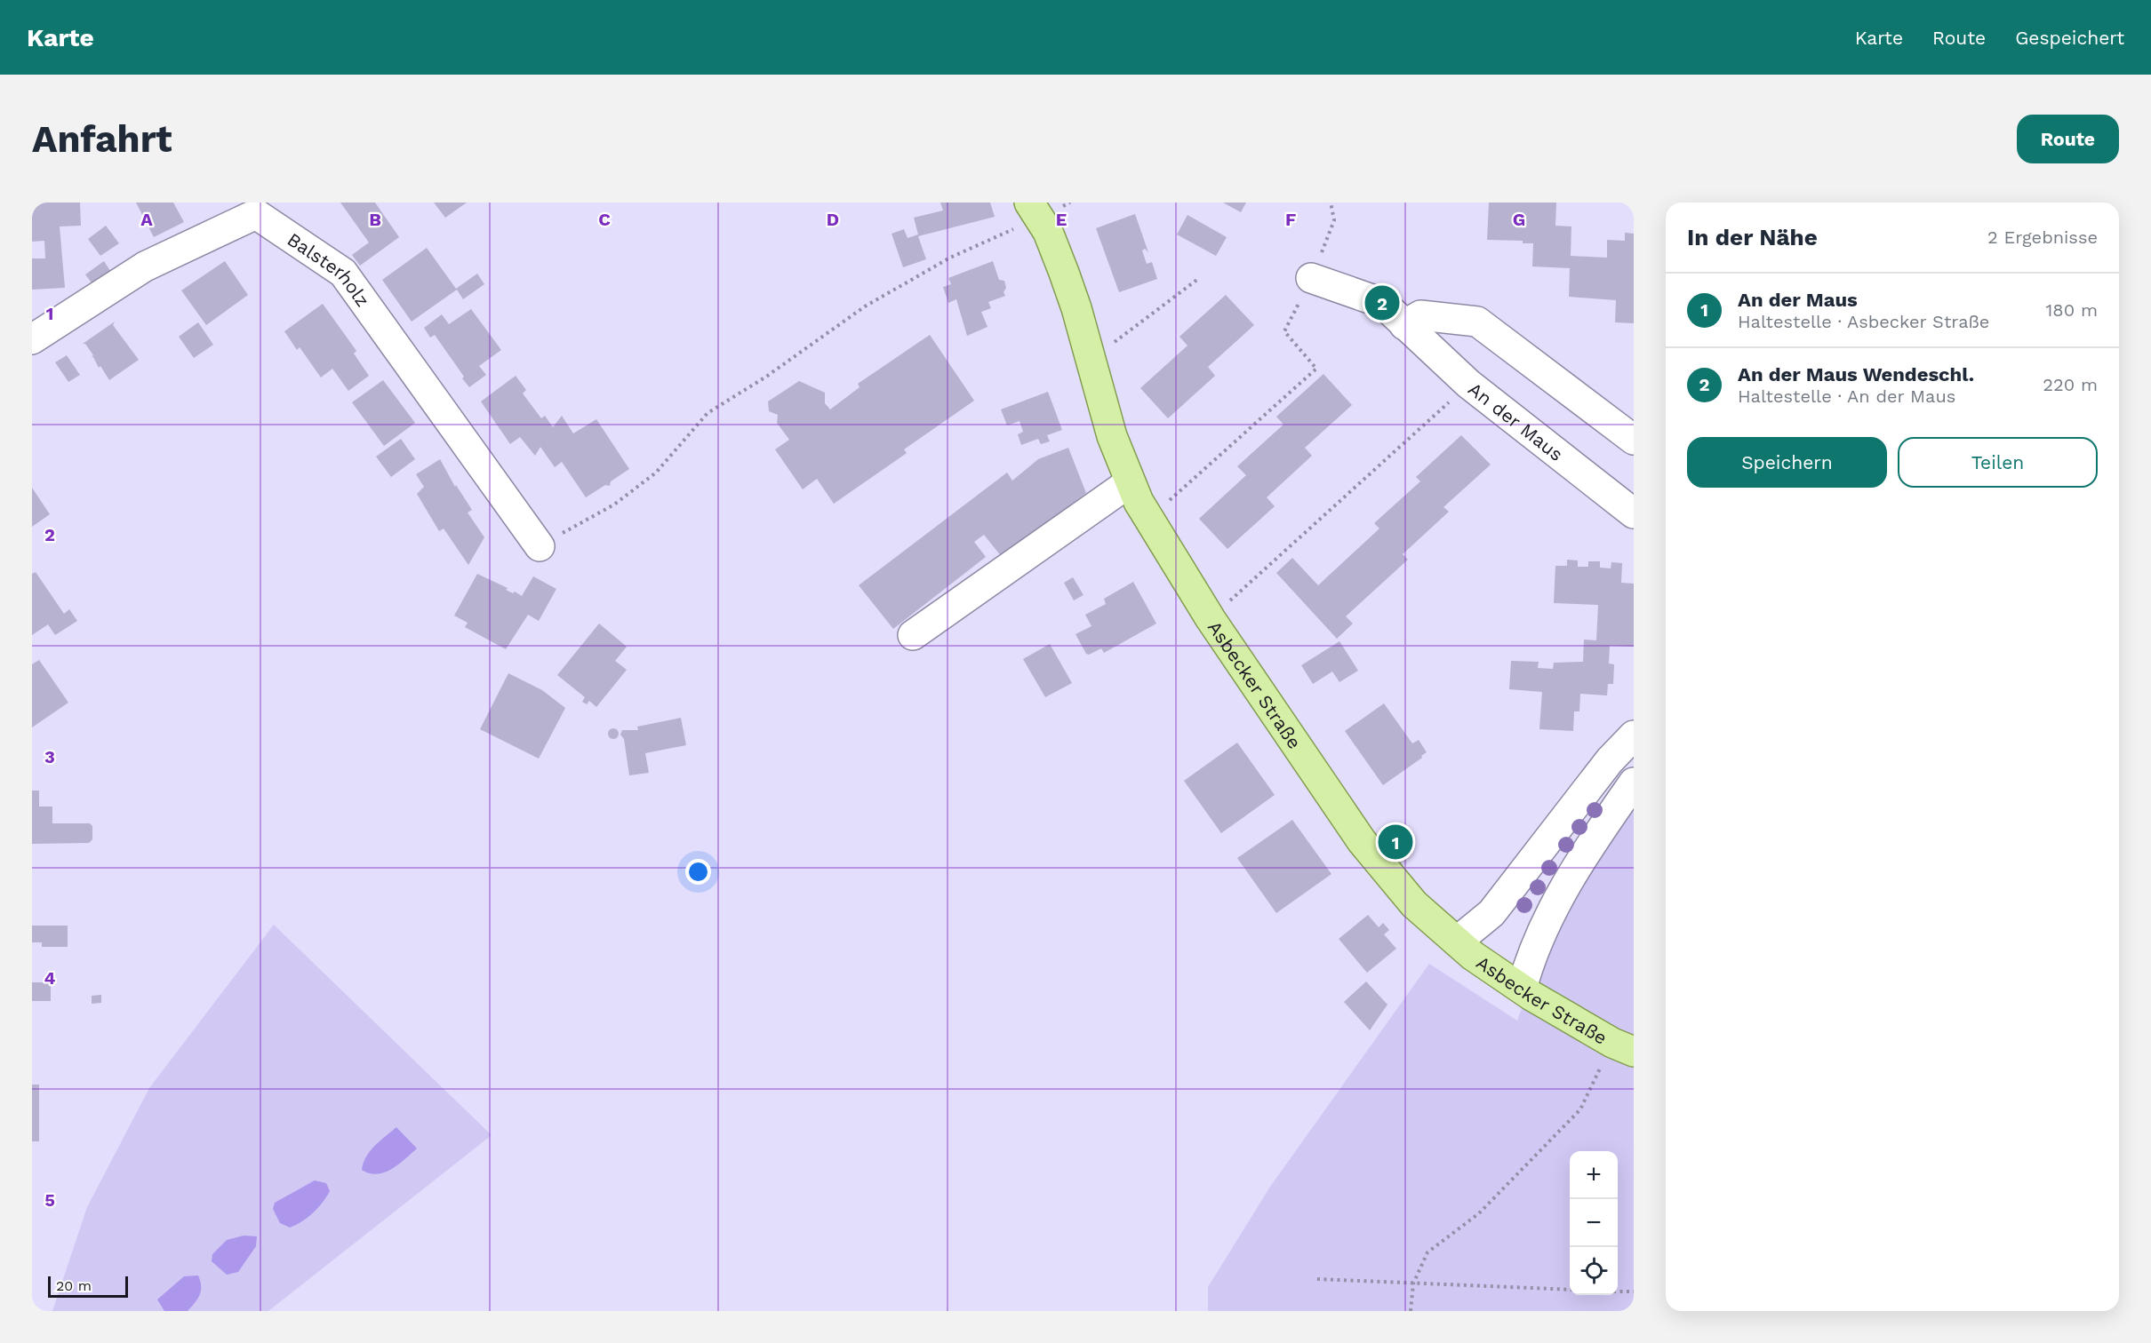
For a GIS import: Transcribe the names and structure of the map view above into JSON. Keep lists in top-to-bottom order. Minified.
{"streets":{"main road":["Asbecker Straße"],"street":["Balsterholz","An der Maus"]},"scale_bar":"20 m","page":{"header":"Karte","nav":["Karte","Route","Gespeichert"],"buttons":["Route",["Speichern","Teilen"]],"title":"Anfahrt","heading":["In der Nähe","2 Ergebnisse"],"list":[{"mark":"1","name":"An der Maus","note":"Haltestelle · Asbecker Straße","value":"180 m"},{"mark":"2","name":"An der Maus Wendeschl.","note":"Haltestelle · An der Maus","value":"220 m"}],"pins":["2","1"],"map_buttons":["+","−"],"scale":"20 m"},"grid":{"columns":["A","B","C","D","E","F","G"],"rows":["1","2","3","4","5"]}}
